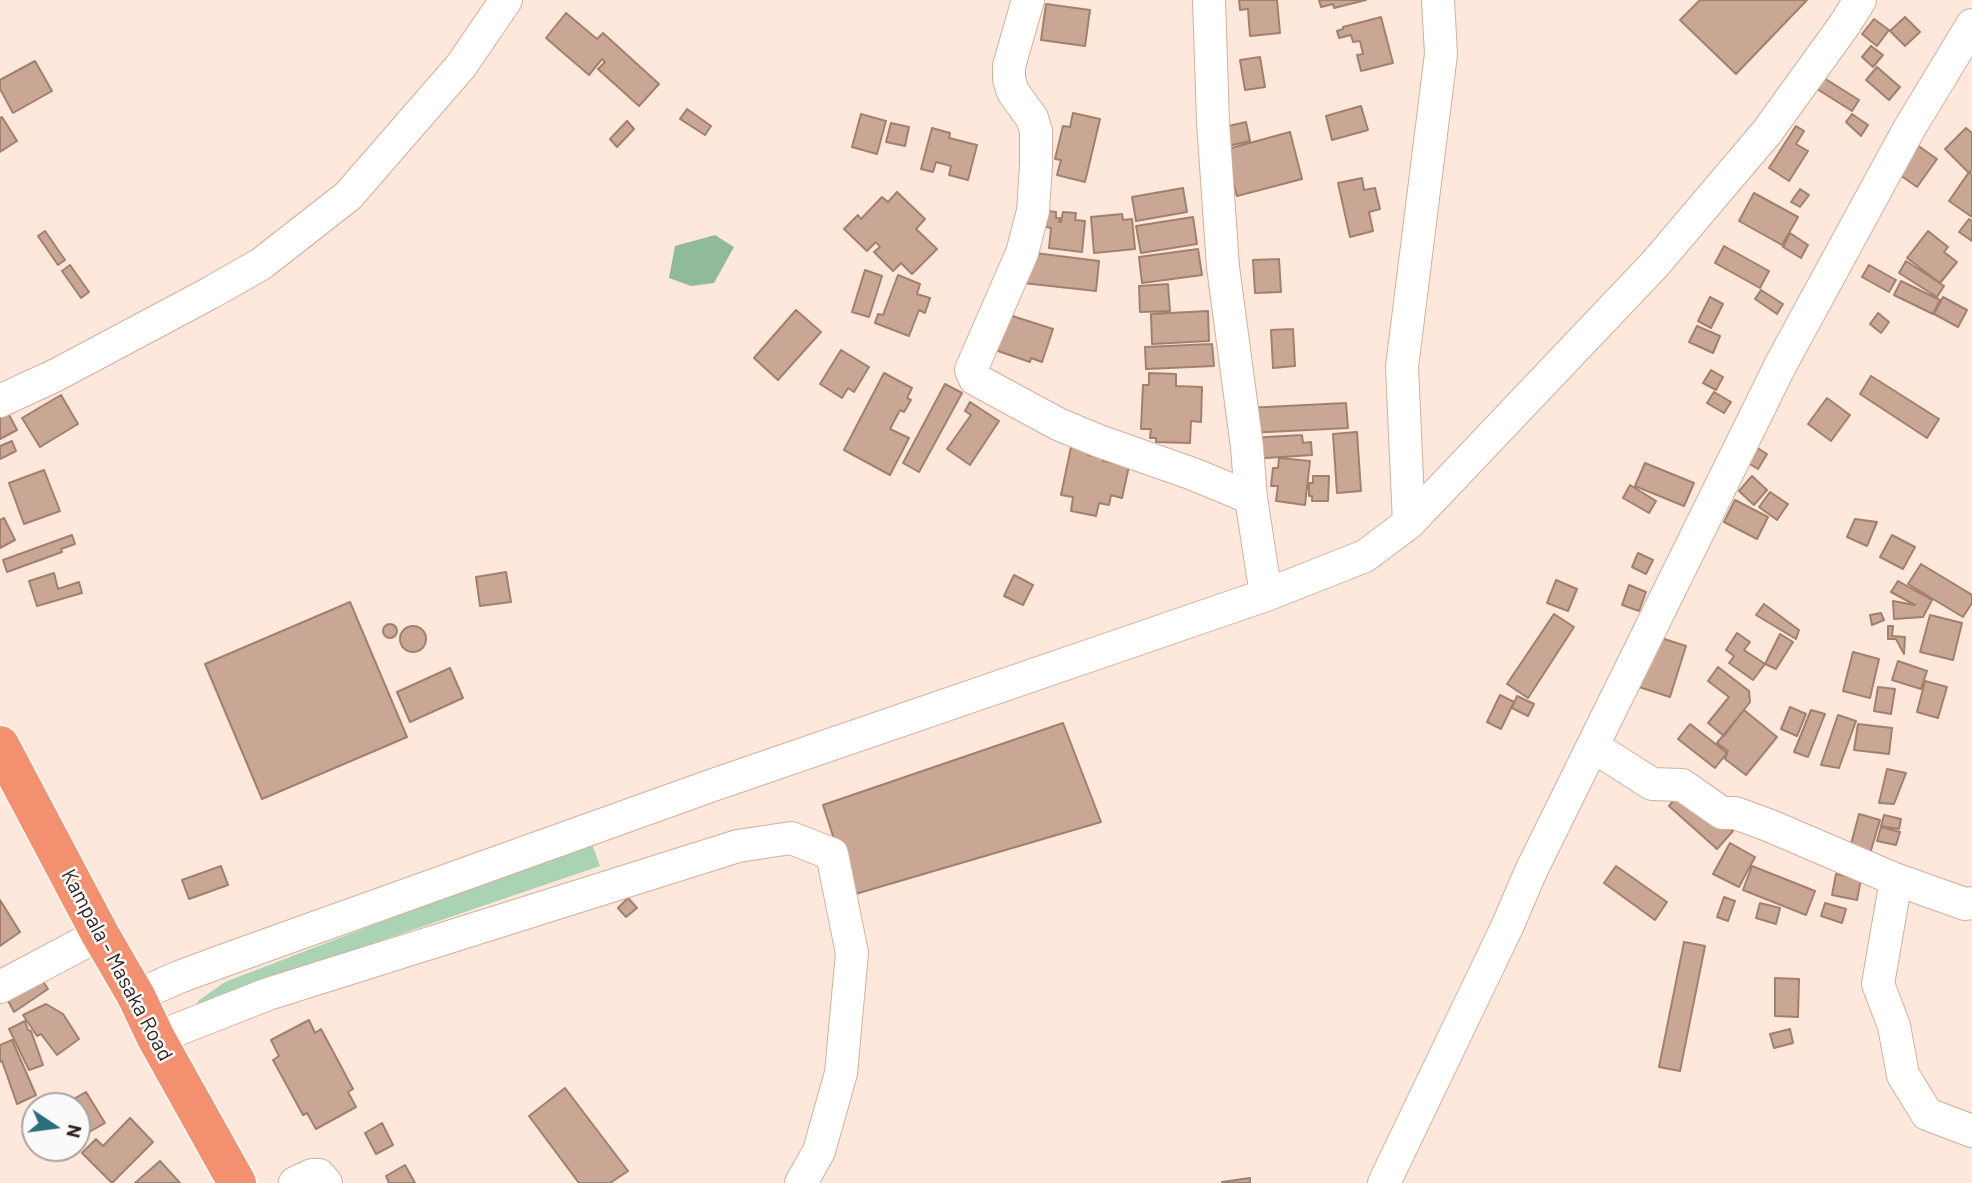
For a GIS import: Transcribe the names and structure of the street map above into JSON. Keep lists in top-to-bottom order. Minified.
{"streets":{"highway":["Kampala - Masaka Road"]},"north":"right"}
